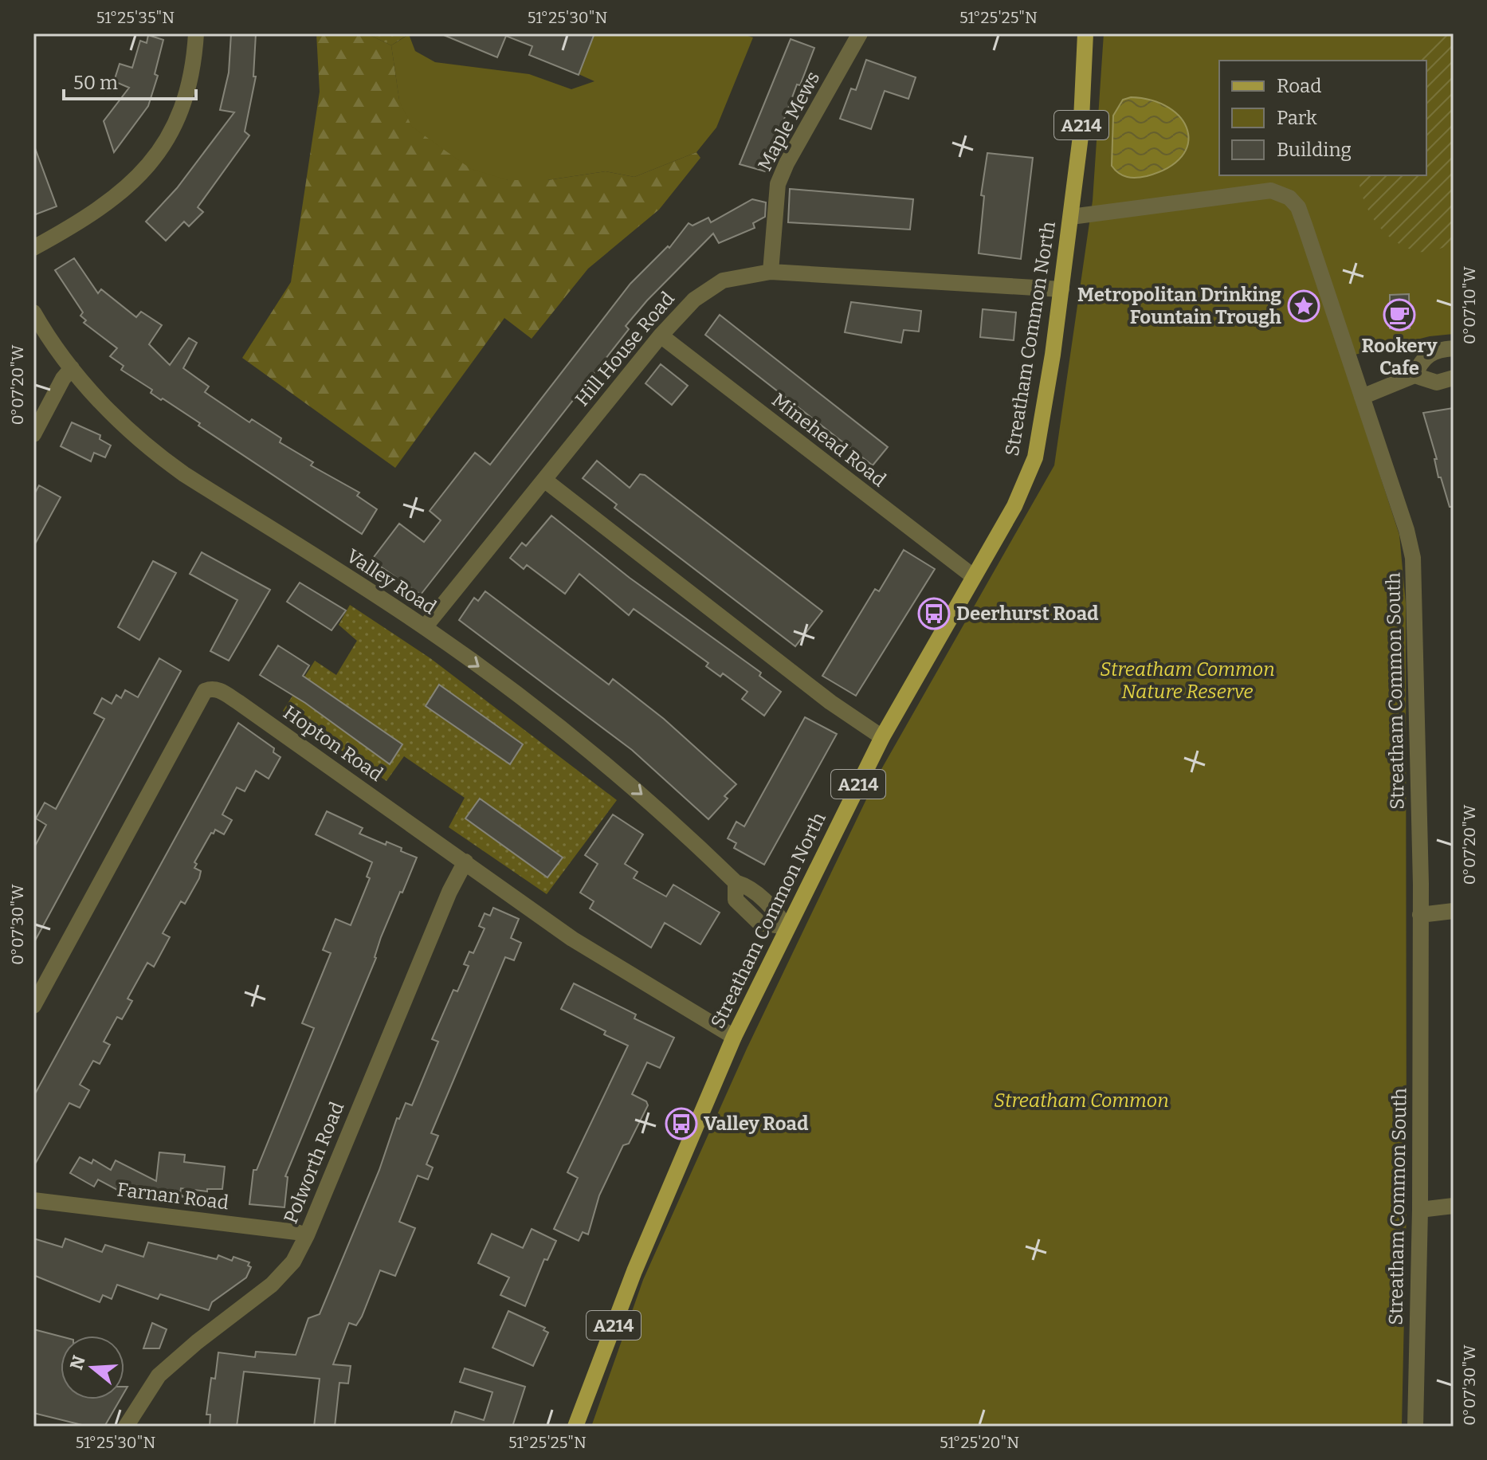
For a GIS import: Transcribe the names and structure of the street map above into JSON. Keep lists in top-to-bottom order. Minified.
{"streets":{"main road":["A214","Streatham Common North"],"street":["Maple Mews","Hill House Road","Minehead Road","Valley Road","Streatham Common South","Hopton Road","Polworth Road","Farnan Road"]},"crossings":[["Maple Mews","Hill House Road"],["Streatham Common North","Hill House Road"],["Streatham Common North","Minehead Road"],["Streatham Common North","Valley Road"],["Streatham Common North","Streatham Common South"],["Streatham Common North","Hopton Road"],["Hill House Road","Minehead Road"],["Hill House Road","Valley Road"],["Hopton Road","Polworth Road"],["Polworth Road","Farnan Road"]],"one_way":["Valley Road"],"parks":["Streatham Common Nature Reserve","Streatham Common"],"places":{"place":["Metropolitan Drinking Fountain Trough"],"cafe":["Rookery Cafe"],"bus stop":["Deerhurst Road","Valley Road"]},"legend":["Road","Park","Building"],"scale_bar":"50 m","north":"left","coordinates":["51°25'35\"N","51°25'30\"N","51°25'25\"N","0°07'10\"W","0°07'20\"W","0°07'30\"W","51°25'20\"N"]}
